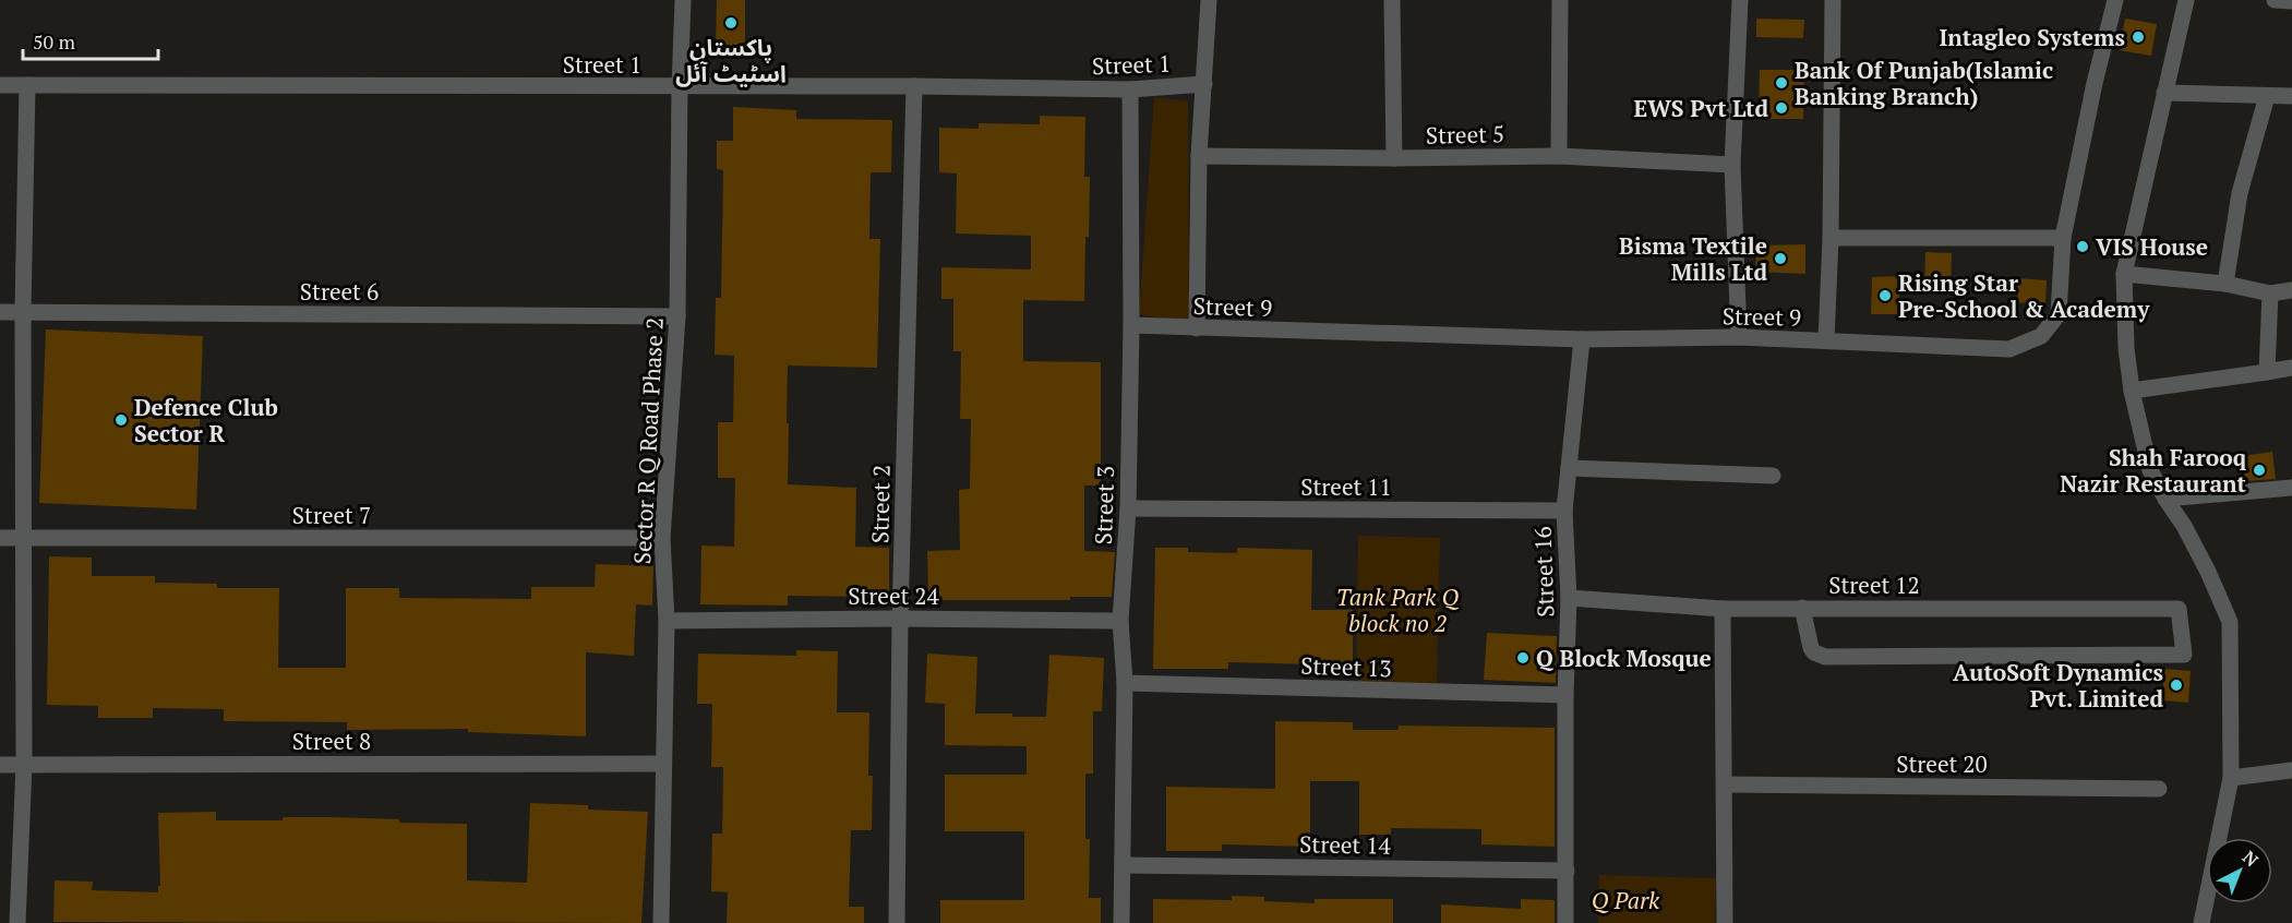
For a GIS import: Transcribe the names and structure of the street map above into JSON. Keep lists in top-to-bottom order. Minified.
{"streets":{"street":["Street 1","Street 5","Street 6","Street 9","Sector R Q Road Phase 2","Street 11","Street 2","Street 3","Street 7","Street 16","Street 12","Street 24","Street 13","Street 8","Street 20","Street 14"]},"crossings":[["Street 1","Sector R Q Road Phase 2"],["Street 1","Street 2"],["Street 1","Street 3"],["Street 6","Sector R Q Road Phase 2"],["Street 9","Street 3"],["Street 9","Street 16"],["Sector R Q Road Phase 2","Street 7"],["Sector R Q Road Phase 2","Street 24"],["Sector R Q Road Phase 2","Street 8"],["Street 11","Street 3"],["Street 11","Street 16"],["Street 2","Street 24"],["Street 3","Street 24"],["Street 3","Street 13"],["Street 3","Street 14"],["Street 16","Street 12"],["Street 16","Street 13"],["Street 16","Street 14"]],"parks":["Tank Park Q block no 2","Q Park"],"places":["پاکستان اسٹیٹ آئل","Intagleo Systems","Bank Of Punjab(Islamic Banking Branch)","EWS Pvt Ltd","VIS House","Bisma Textile Mills Ltd","Rising Star Pre-School & Academy","Defence Club Sector R","Shah Farooq Nazir Restaurant","Q Block Mosque","AutoSoft Dynamics Pvt. Limited"],"scale_bar":"50 m","north":"top right"}
